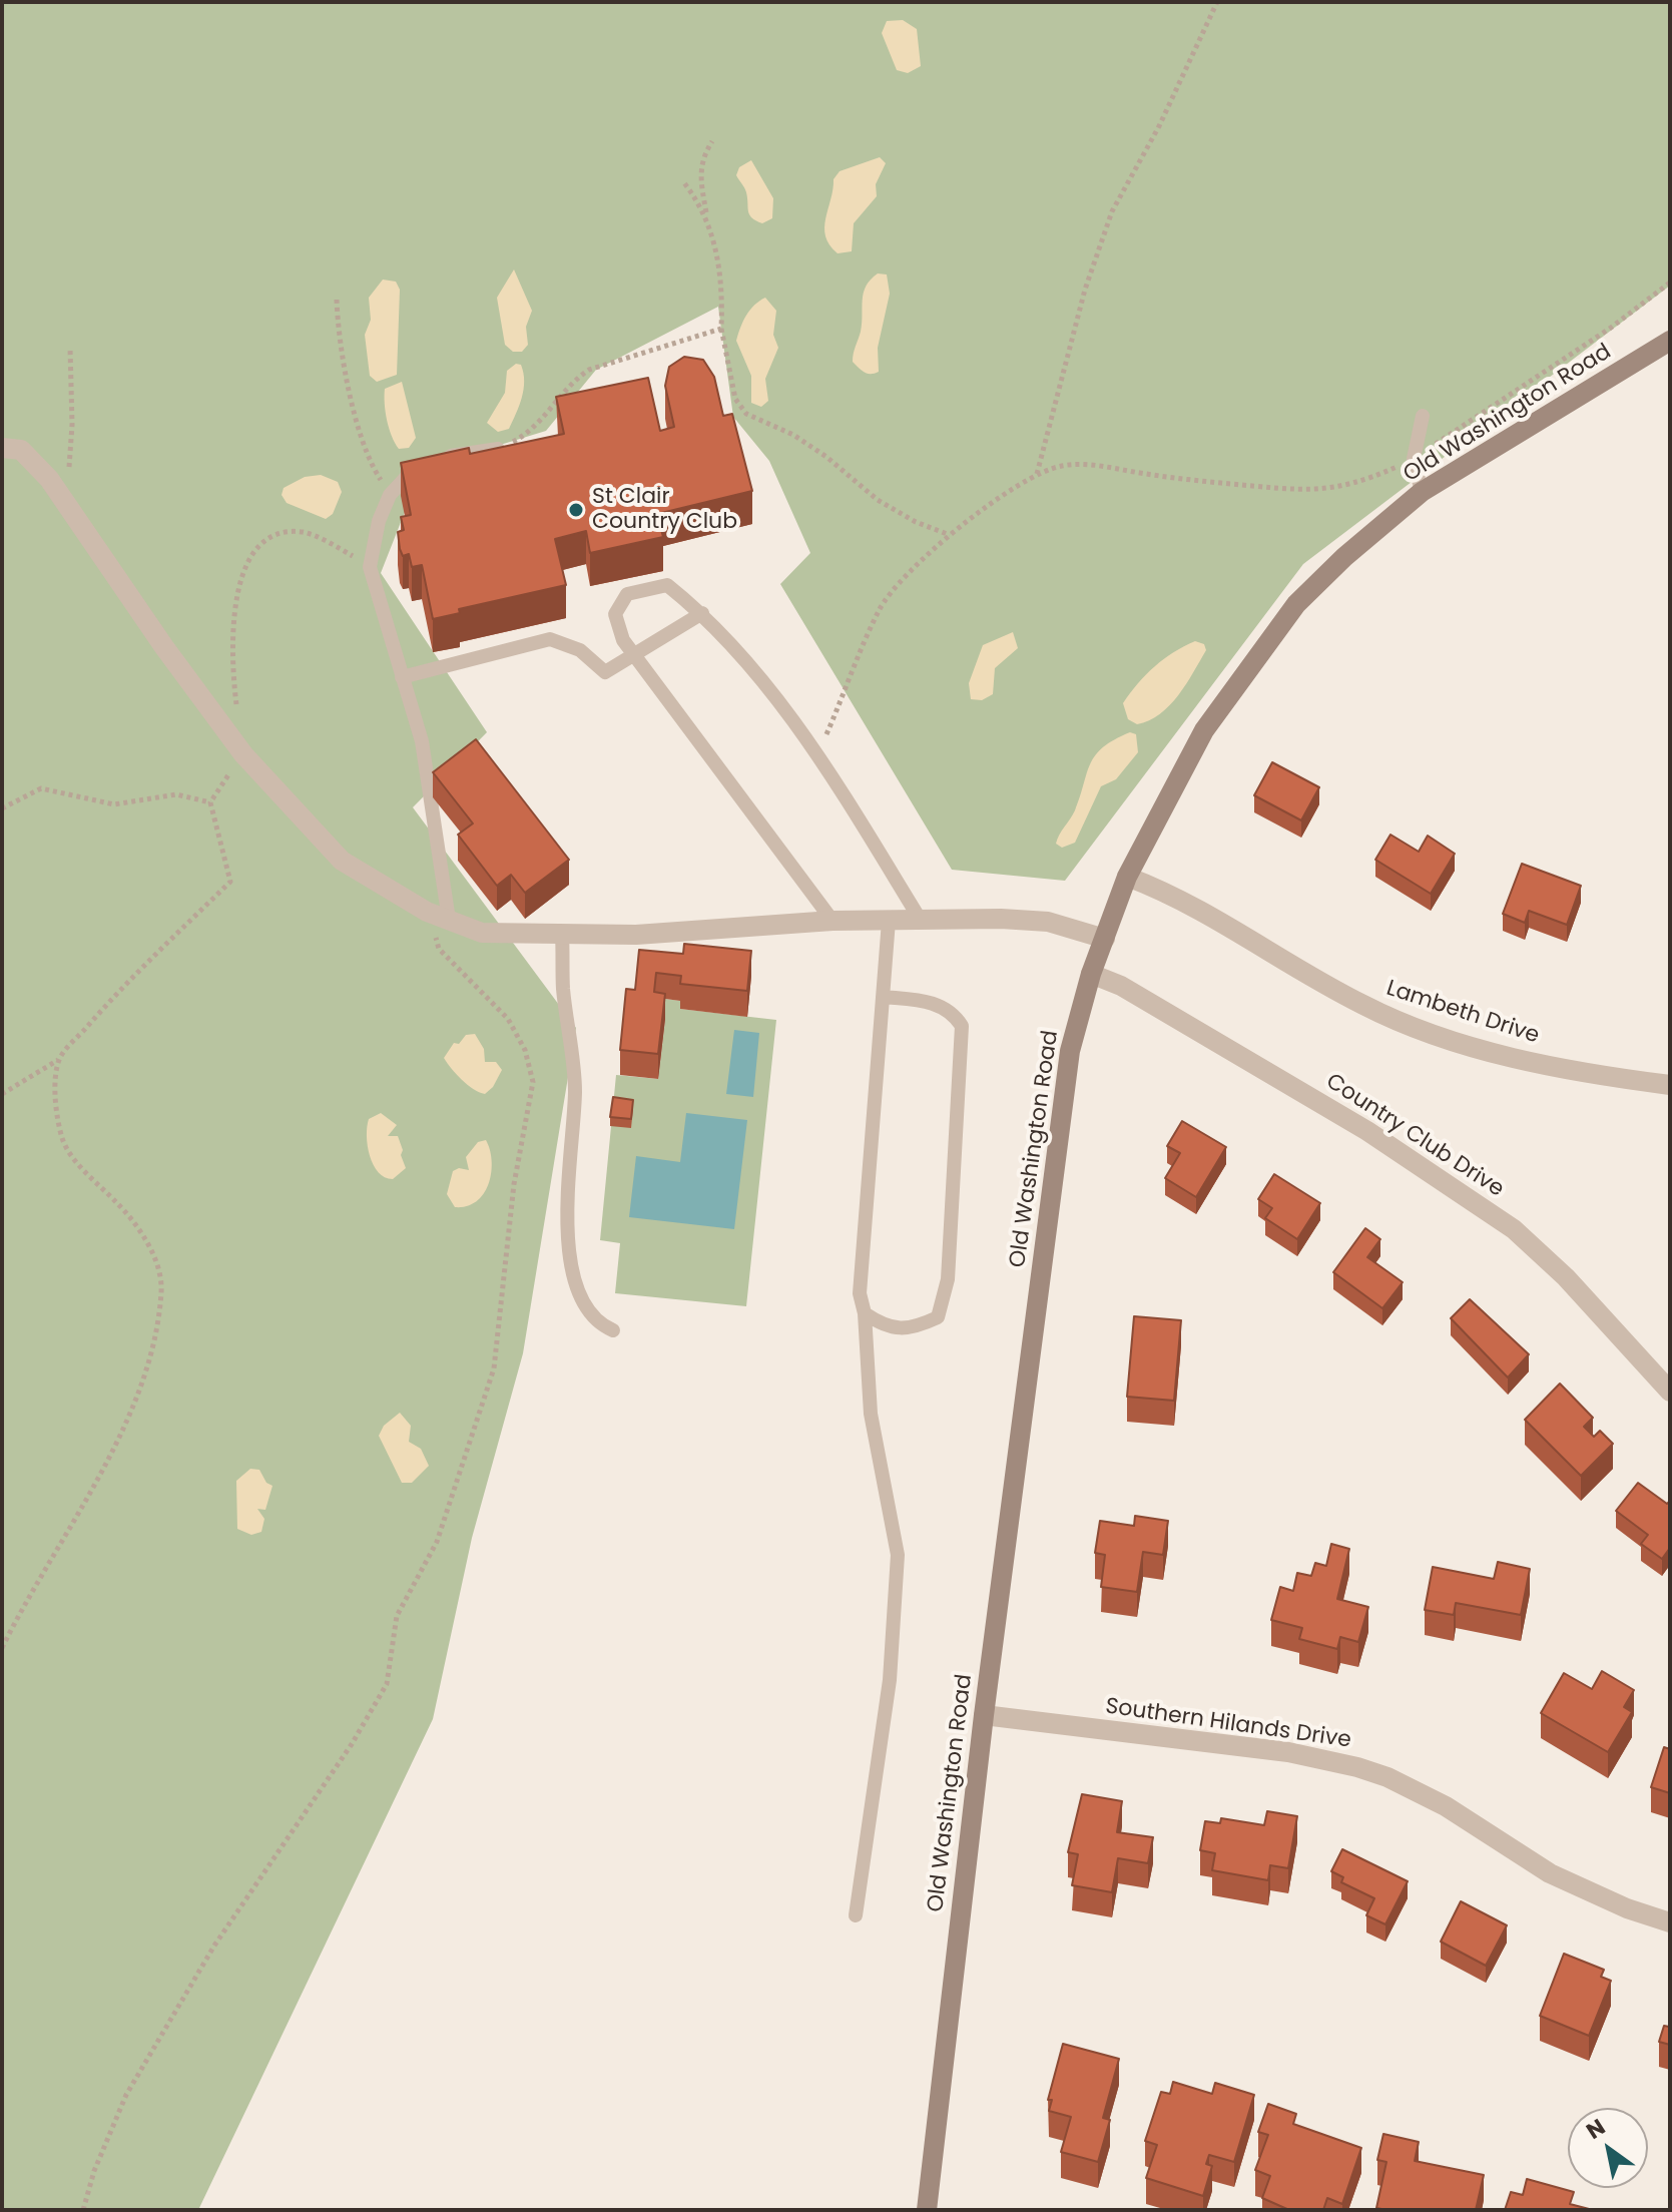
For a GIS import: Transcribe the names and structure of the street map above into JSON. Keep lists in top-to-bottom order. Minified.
{"streets":{"street":["Old Washington Road","Lambeth Drive","Country Club Drive","Southern Hilands Drive"]},"crossings":[["Old Washington Road","Lambeth Drive"],["Old Washington Road","Country Club Drive"],["Old Washington Road","Southern Hilands Drive"]],"places":["St Clair Country Club"],"north":"top left"}
